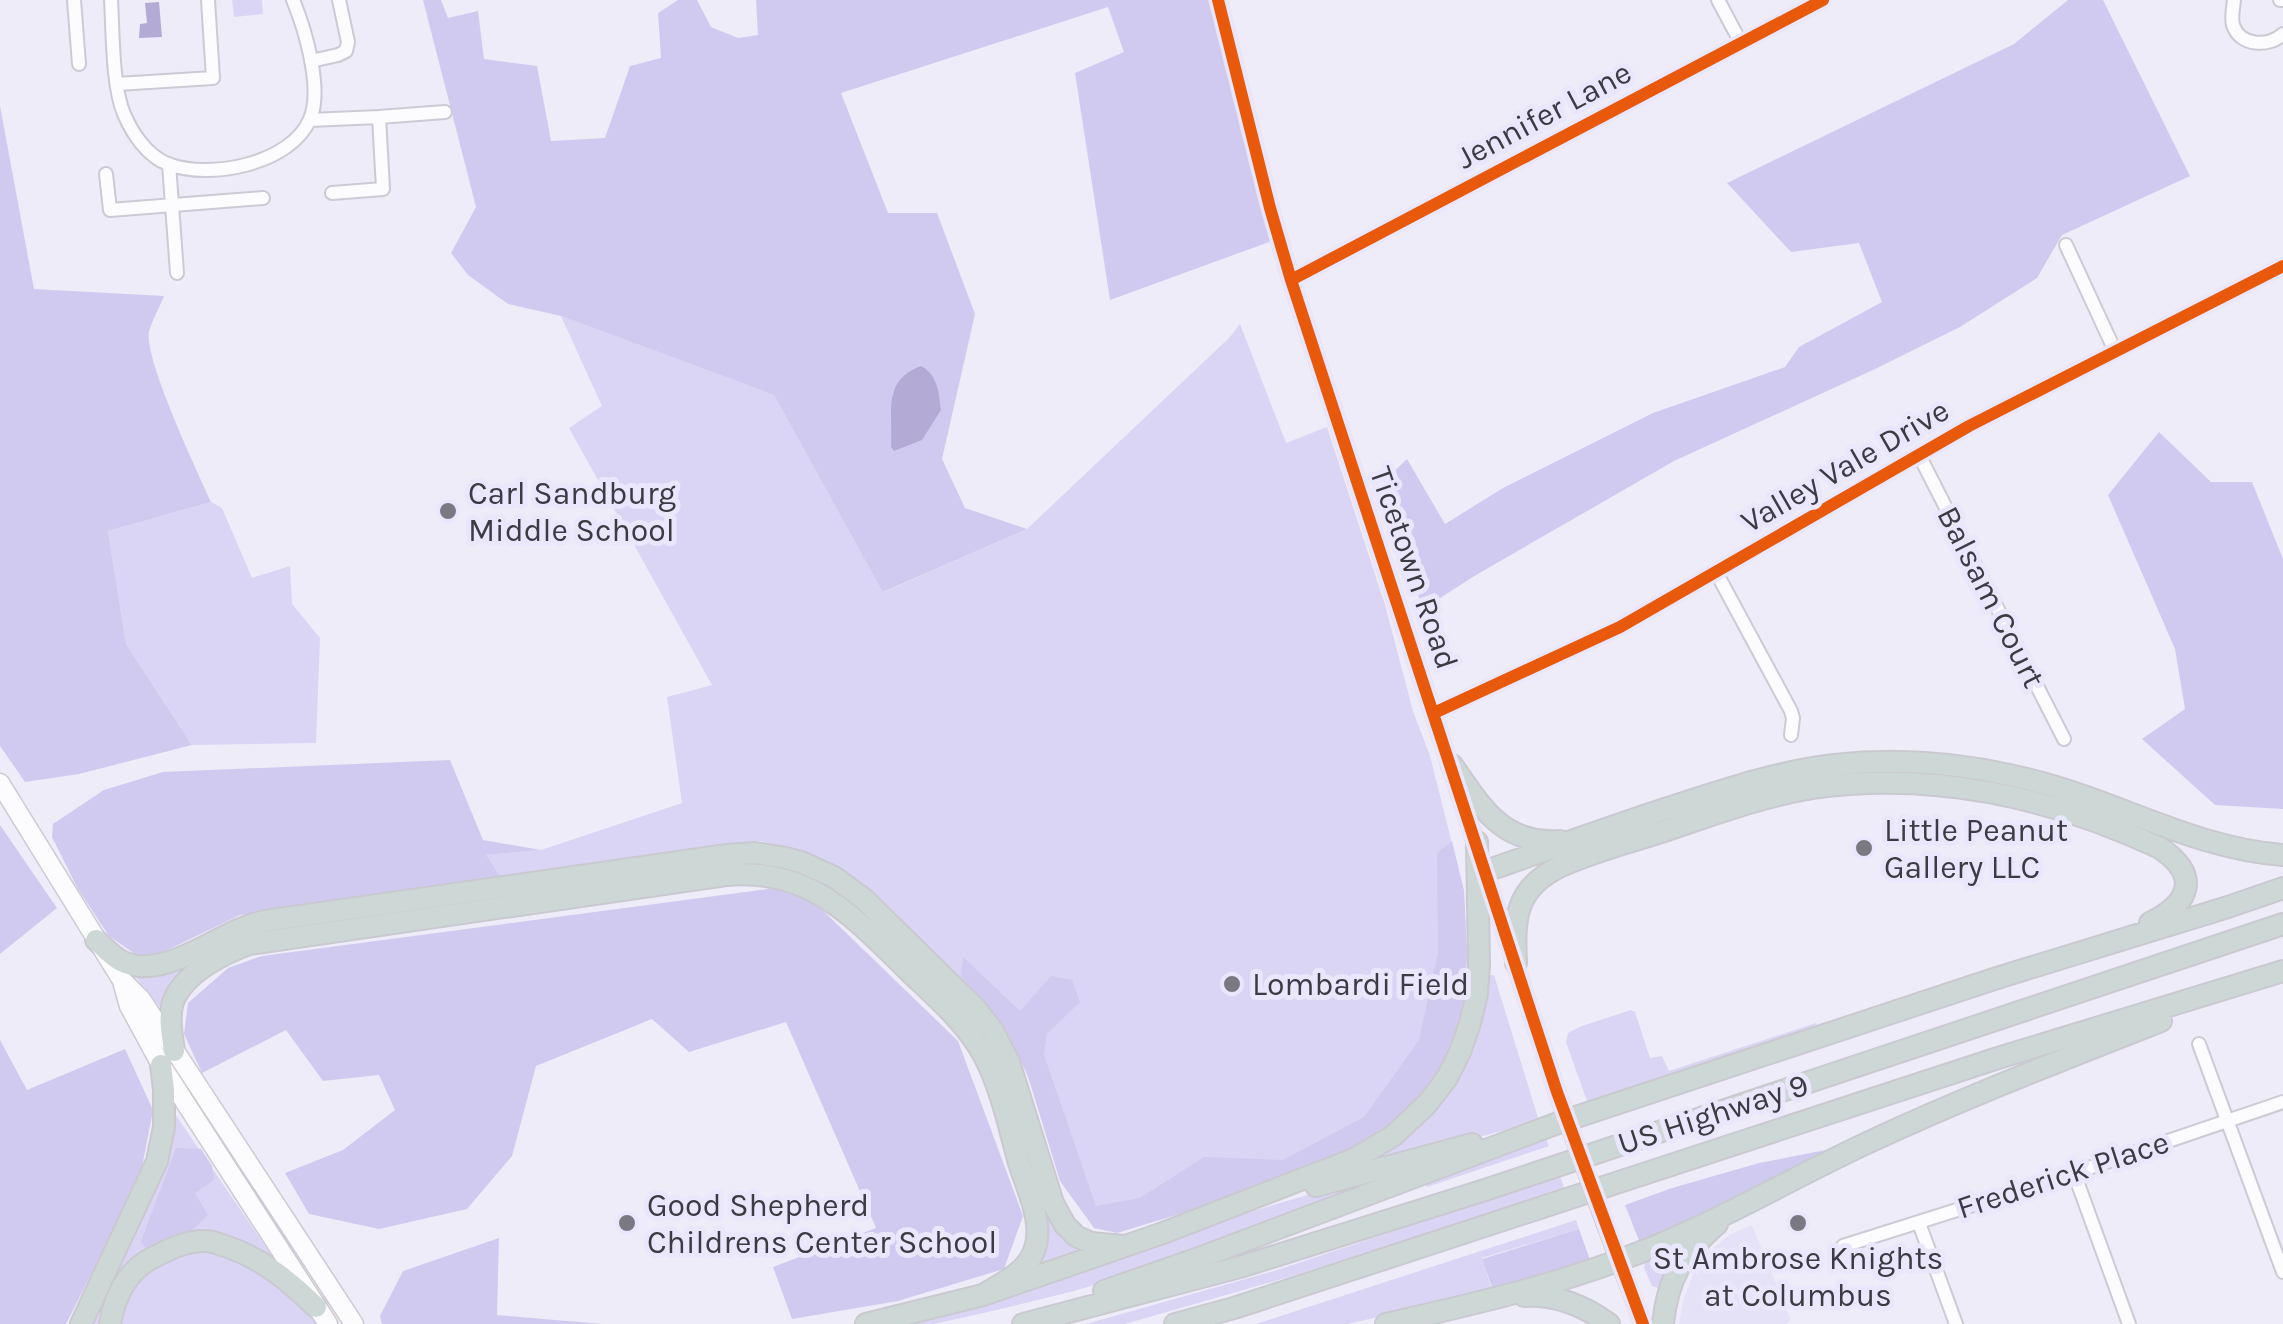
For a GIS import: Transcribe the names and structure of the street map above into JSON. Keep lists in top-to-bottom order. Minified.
{"streets":{"highway":["US Highway 9"],"street":["Jennifer Lane","Valley Vale Drive","Ticetown Road","Balsam Court","Frederick Place"]},"crossings":[["Jennifer Lane","Ticetown Road"],["Valley Vale Drive","Ticetown Road"],["Valley Vale Drive","Balsam Court"]],"places":["Carl Sandburg Middle School","Little Peanut Gallery LLC","Lombardi Field","Good Shepherd Childrens Center School","St Ambrose Knights at Columbus"]}
